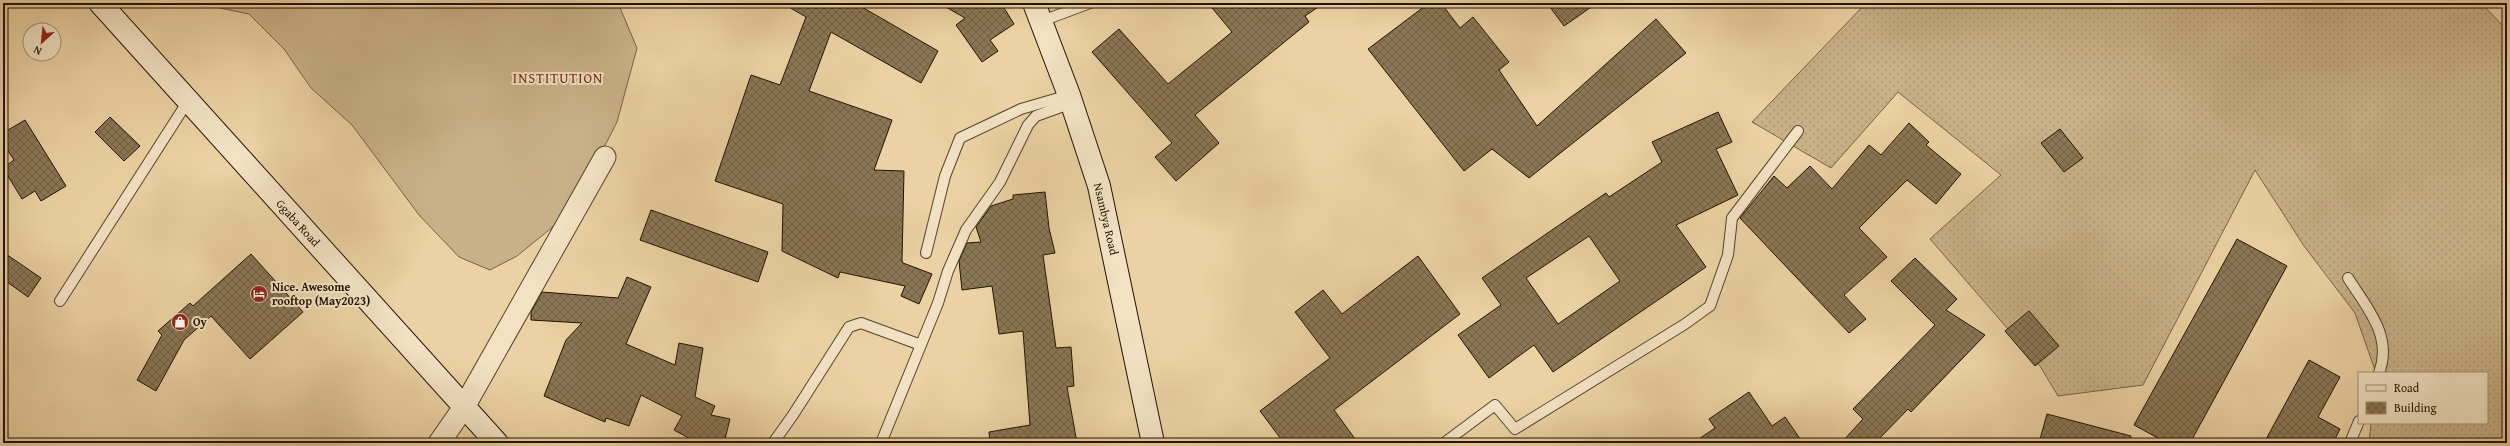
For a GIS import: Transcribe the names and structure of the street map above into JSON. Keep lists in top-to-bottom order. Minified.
{"streets":{"main road":["Nsambya Road","Ggaba Road"]},"districts":["INSTITUTION"],"places":{"hotel":["Nice. Awesome rooftop (May2023)"],"shop":["Oy"]},"legend":["Road","Building"],"north":"bottom left"}
